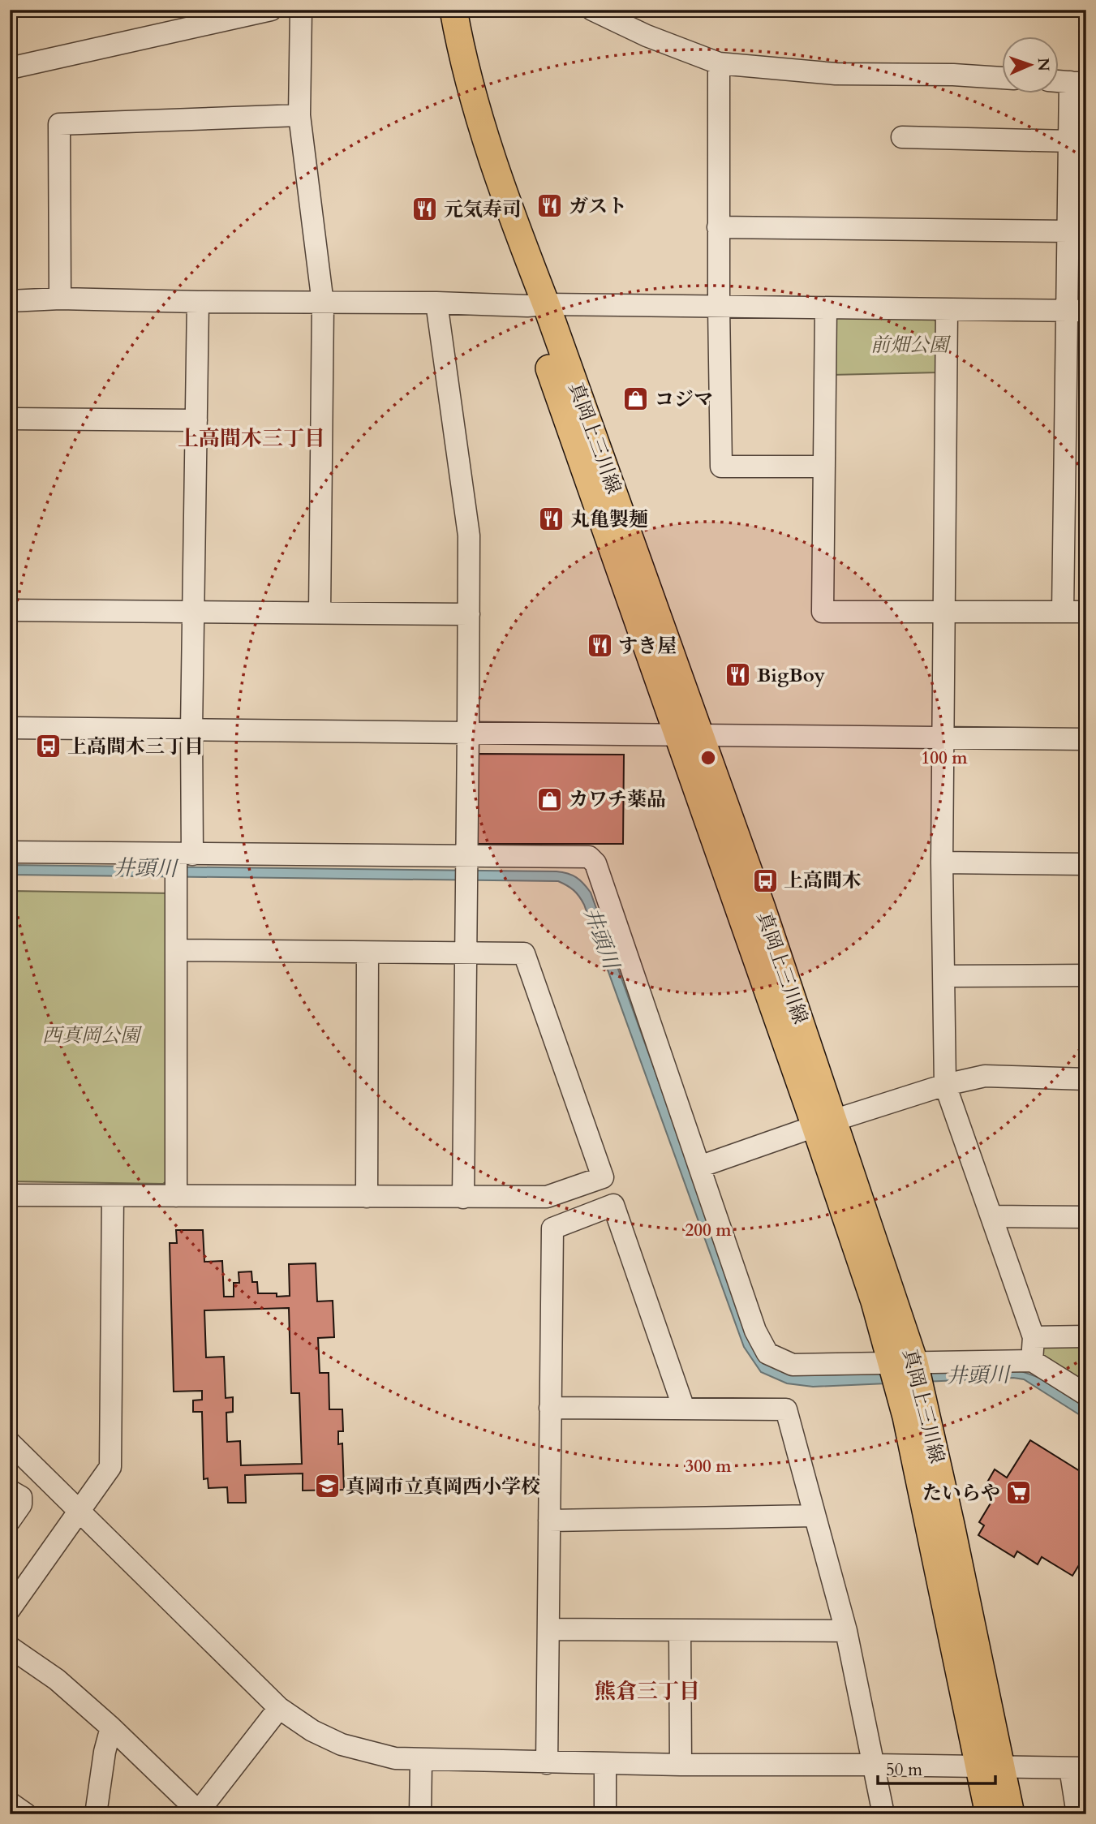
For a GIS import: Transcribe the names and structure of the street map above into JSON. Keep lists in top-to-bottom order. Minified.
{"streets":{"main road":["真岡上三川線"]},"districts":["上高間木三丁目","熊倉三丁目"],"water":["井頭川"],"parks":["前畑公園","西真岡公園"],"places":{"restaurant":["ガスト","元気寿司","丸亀製麺","すき屋","BigBoy"],"shop":["コジマ","カワチ薬品"],"bus stop":["上高間木三丁目","上高間木"],"school or university":["真岡市立真岡西小学校"],"supermarket":["たいらや"]},"scale_bar":"50 m","north":"right","rings":["100 m","200 m","300 m"]}
